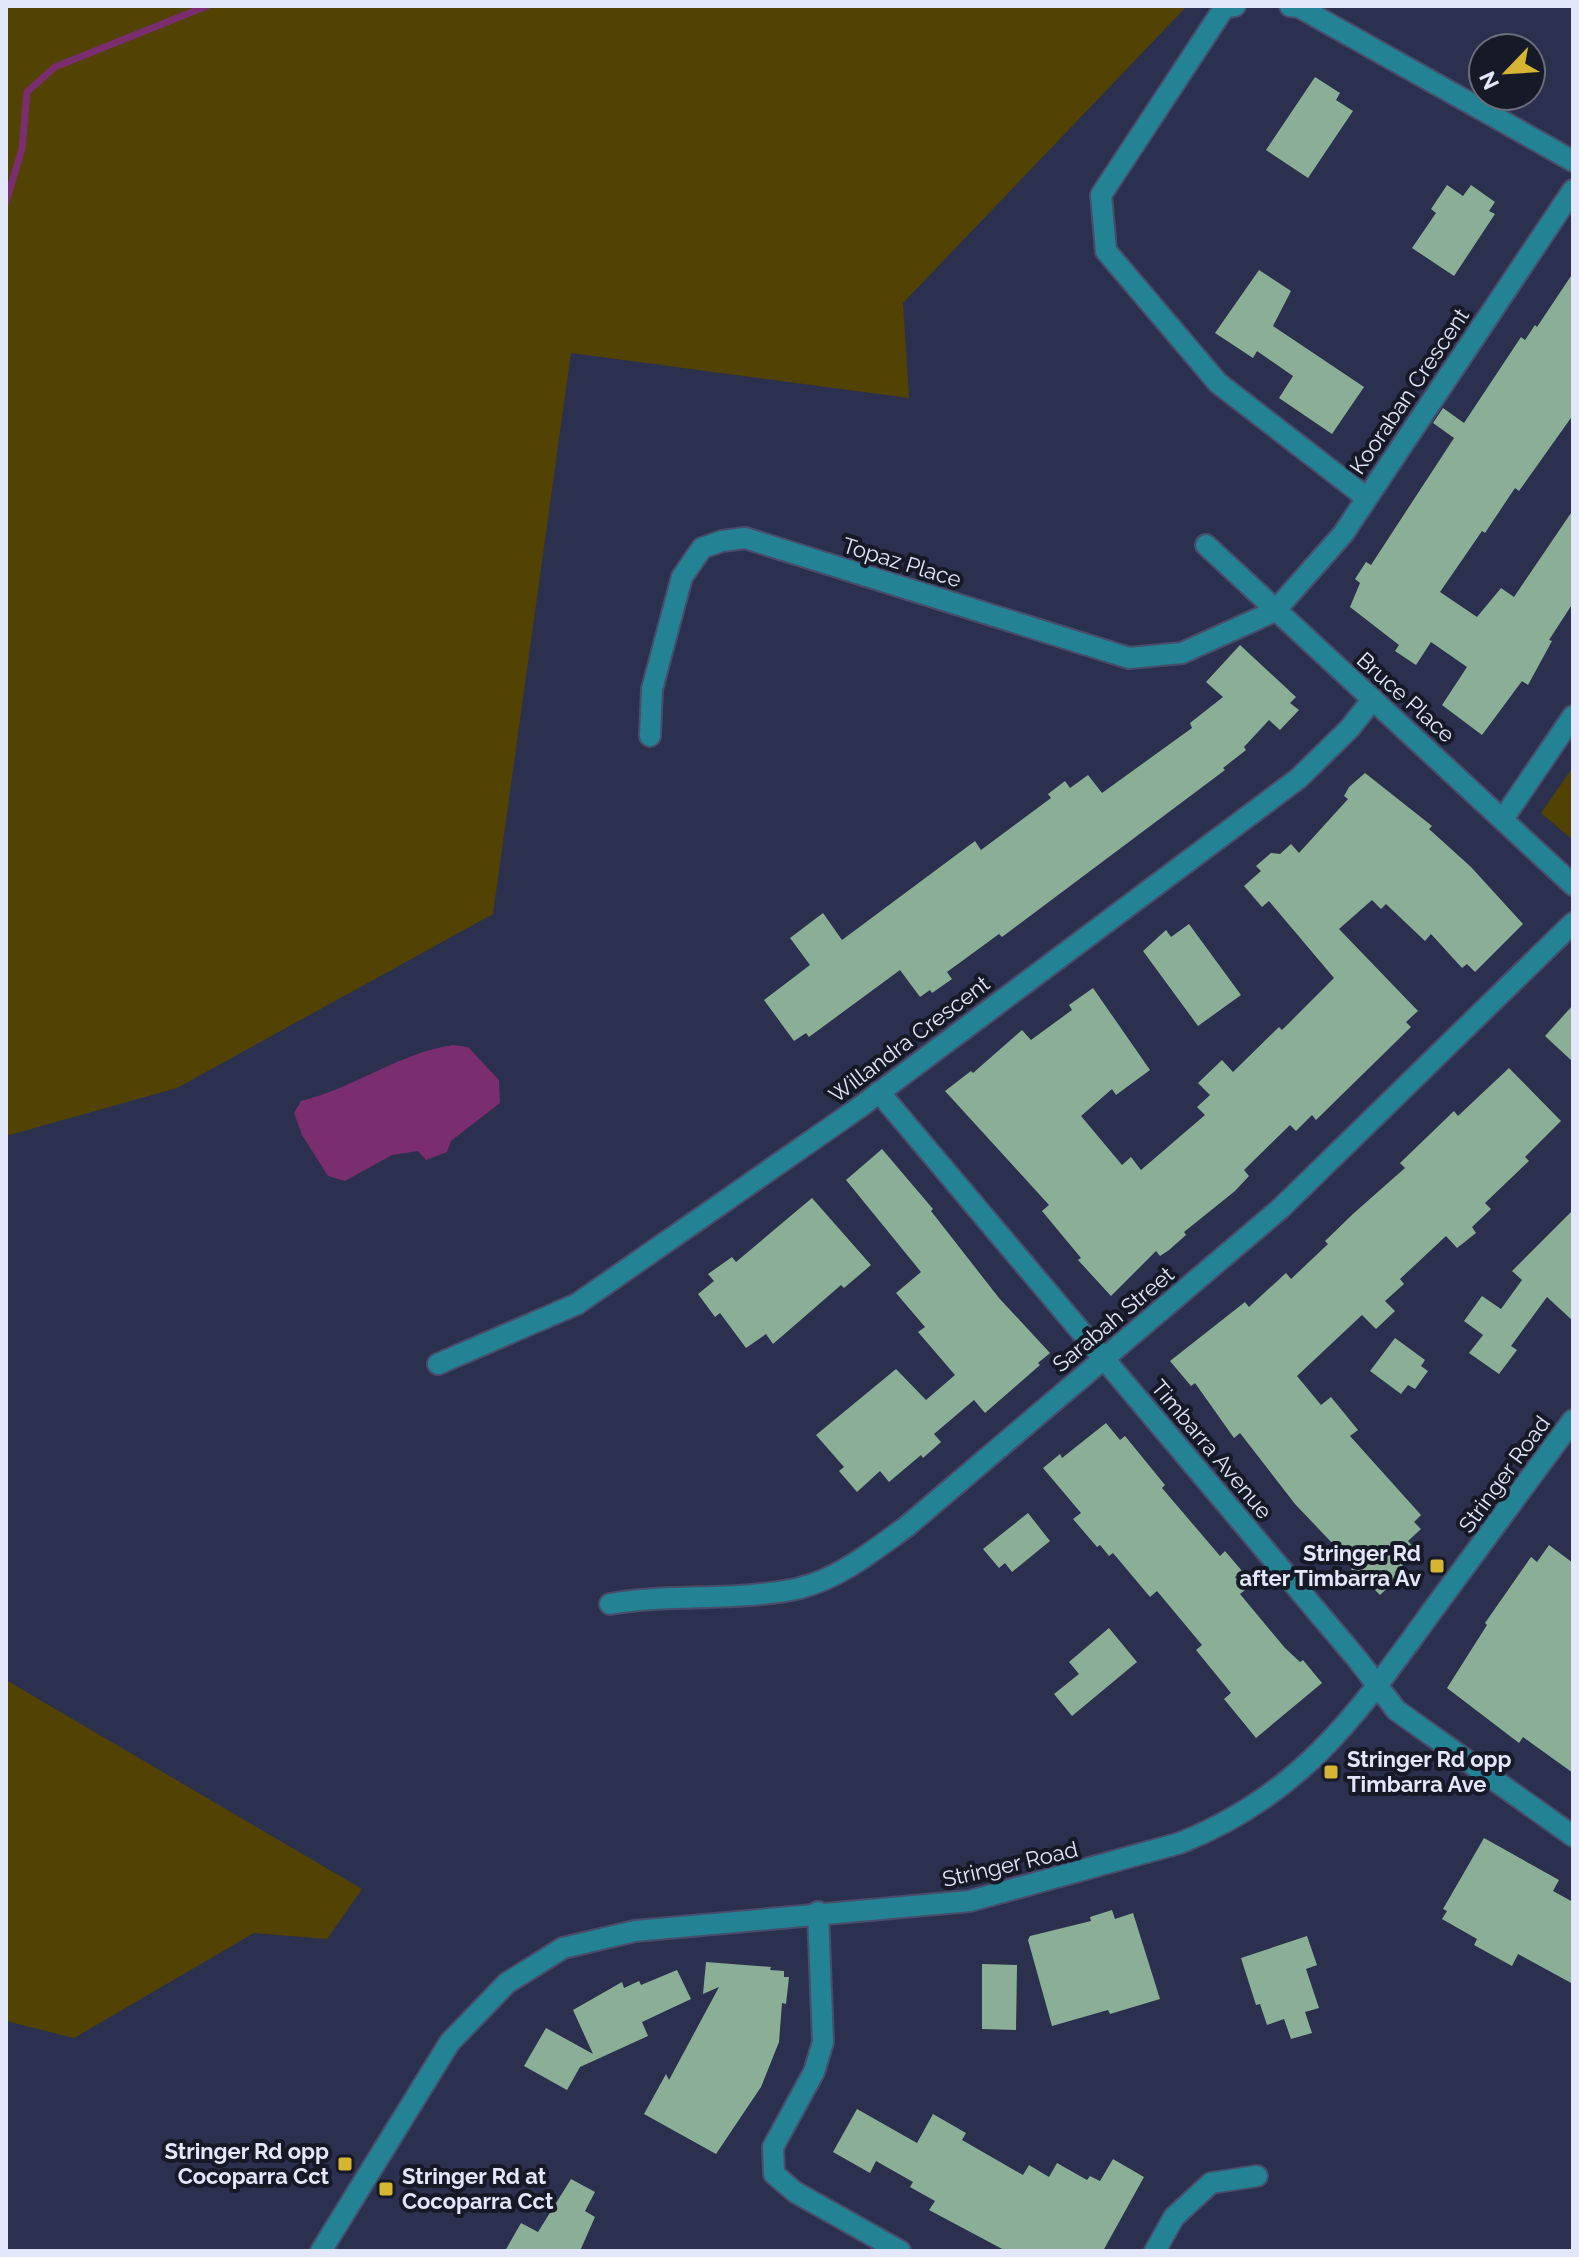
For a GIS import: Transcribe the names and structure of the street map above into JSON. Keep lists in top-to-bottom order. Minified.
{"streets":{"street":["Kooraban Crescent","Topaz Place","Bruce Place","Willandra Crescent","Sarabah Street","Timbarra Avenue","Stringer Road"]},"crossings":[["Kooraban Crescent","Topaz Place"],["Kooraban Crescent","Bruce Place"],["Topaz Place","Bruce Place"],["Bruce Place","Willandra Crescent"],["Willandra Crescent","Timbarra Avenue"],["Sarabah Street","Timbarra Avenue"],["Timbarra Avenue","Stringer Road"]],"places":{"transit":["Stringer Rd after Timbarra Av","Stringer Rd opp Timbarra Ave","Stringer Rd opp Cocoparra Cct","Stringer Rd at Cocoparra Cct"]},"north":"bottom left"}
